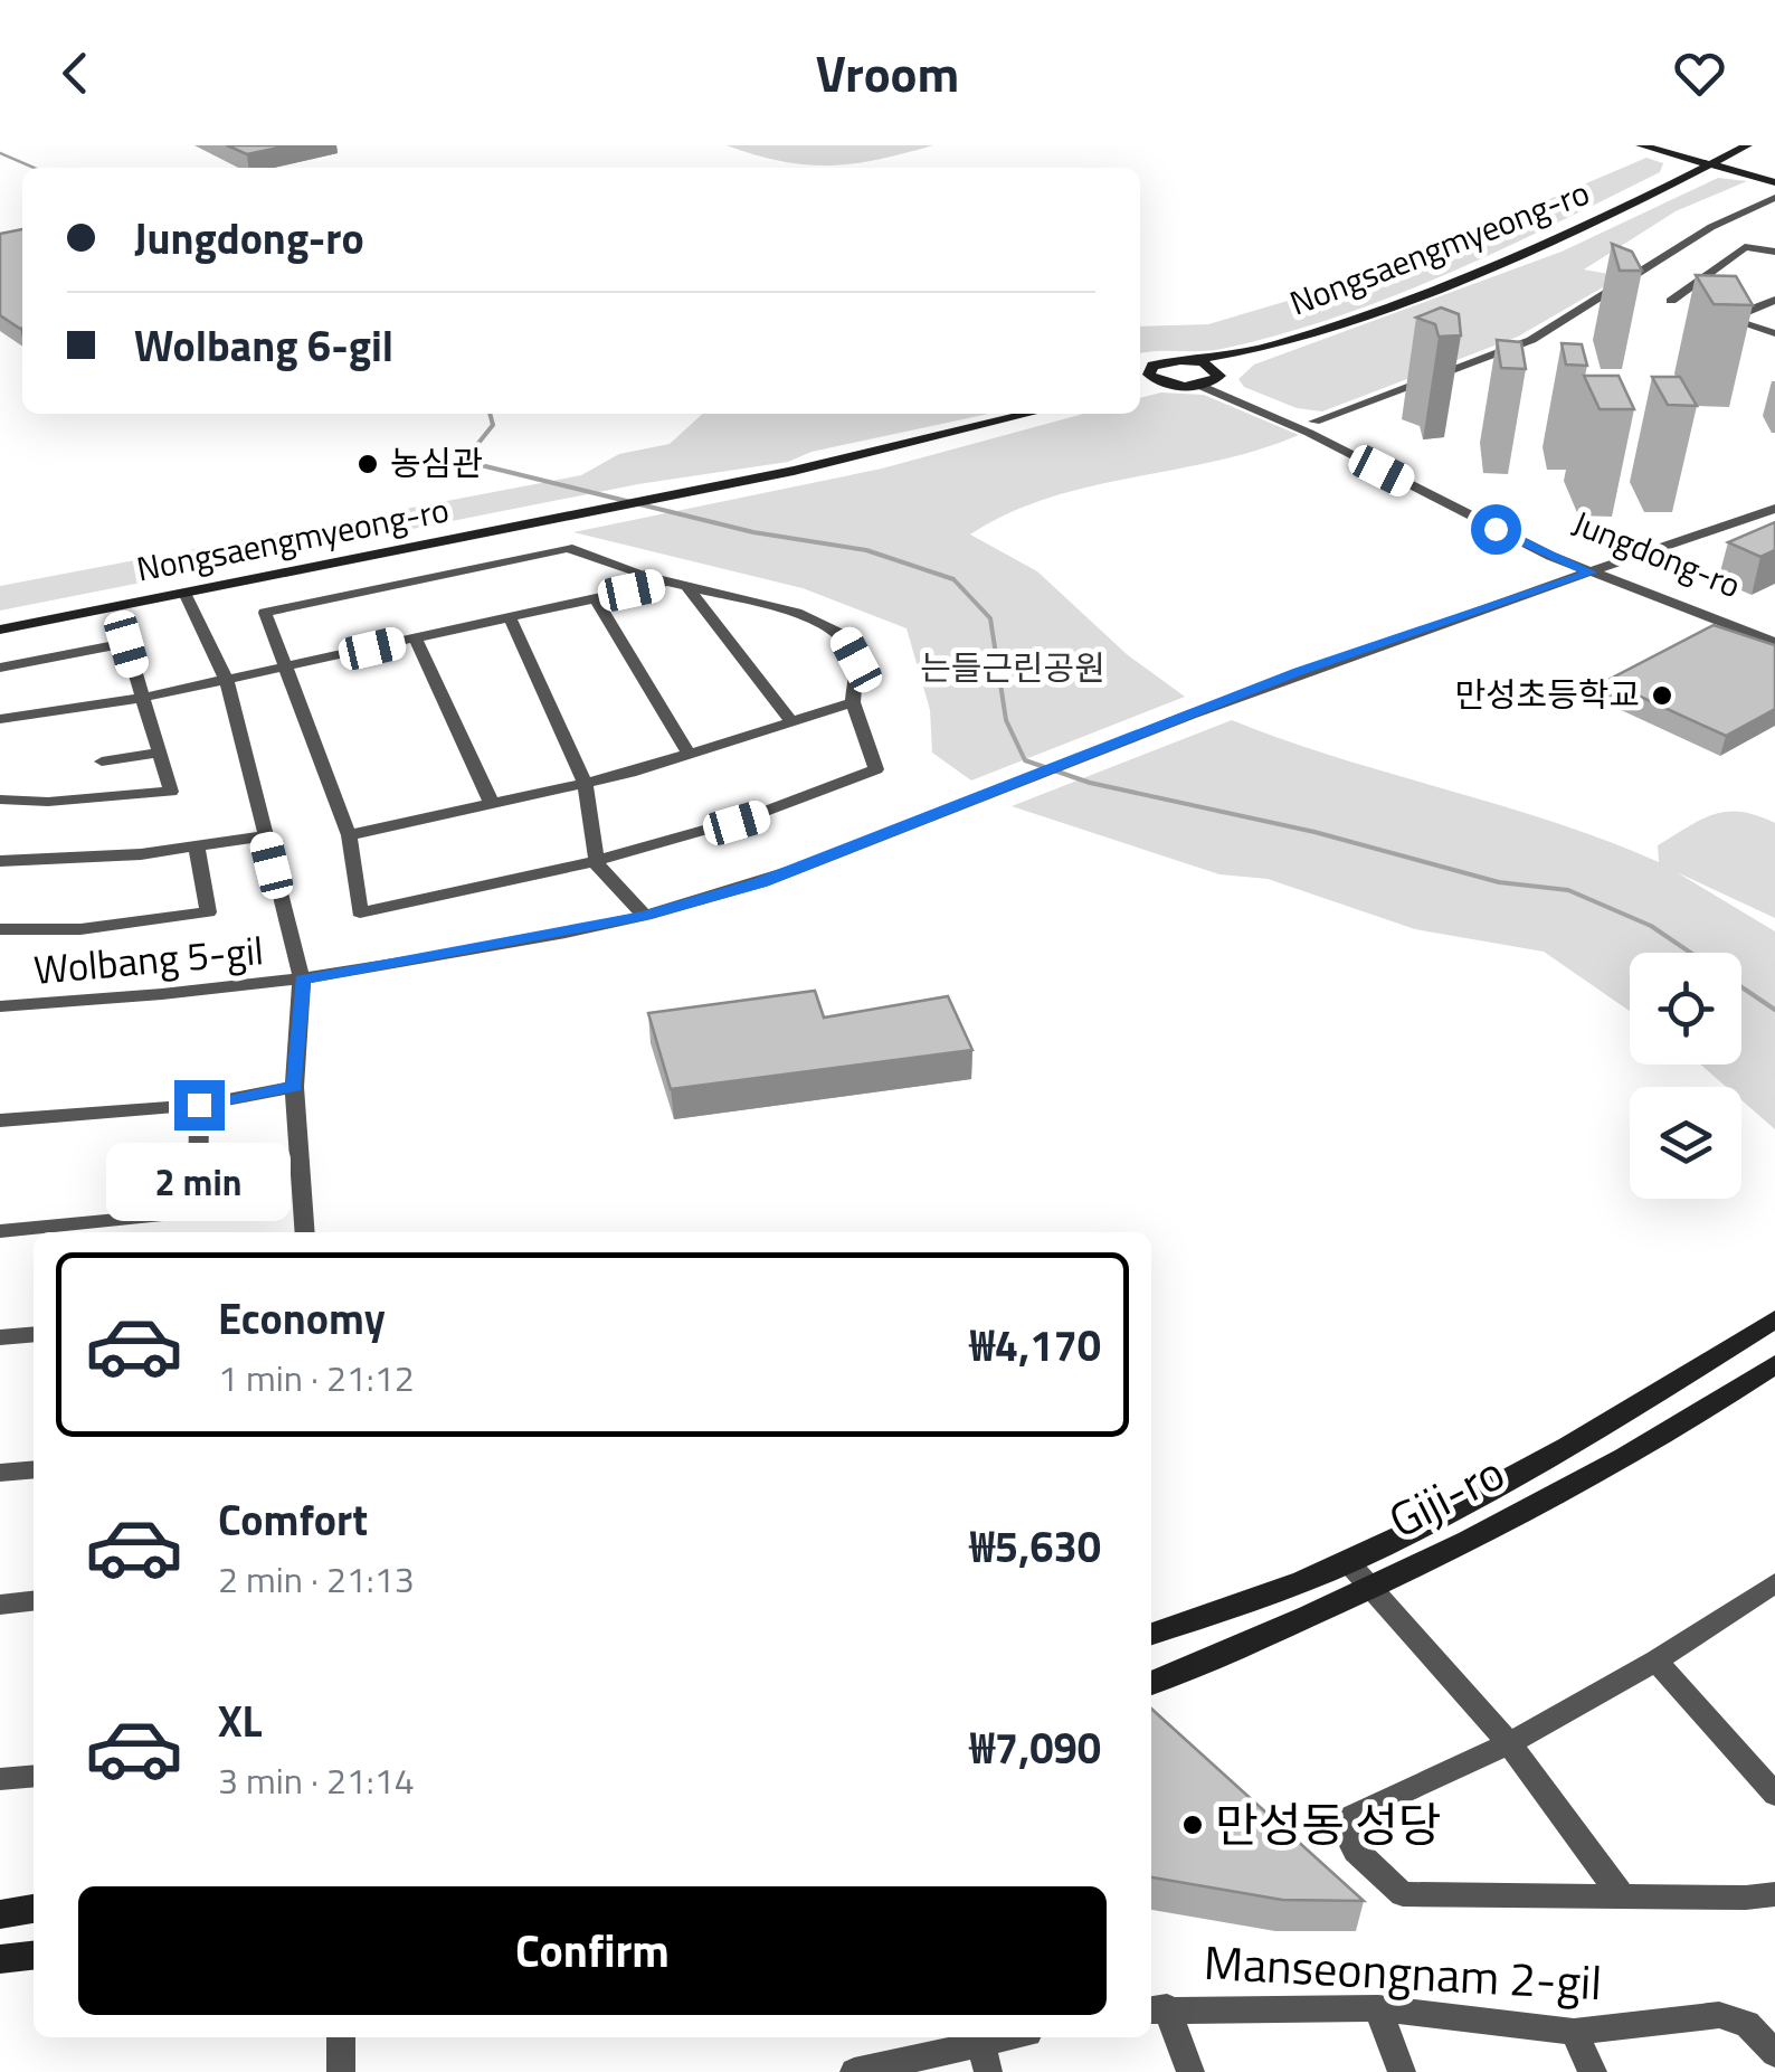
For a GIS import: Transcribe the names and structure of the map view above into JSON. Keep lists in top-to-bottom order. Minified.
{"streets":{"street":["Nongsaengmyeong-ro","Jungdong-ro","Wolbang 5-gil","Giji-ro","Manseongnam 2-gil"]},"crossings":[["Jungdong-ro","Wolbang 5-gil"]],"parks":["는들근린공원"],"places":["농심관","만성초등학교","만성동 성당"],"page":{"header":"Vroom","banner":["Jungdong-ro","Wolbang 6-gil"],"bubble":"2 min","list":[{"name":"Economy","note":"1 min · 21:12","value":"₩4,170"},{"name":"Comfort","note":"2 min · 21:13","value":"₩5,630"},{"name":"XL","note":"3 min · 21:14","value":"₩7,090"}],"buttons":"Confirm"}}
